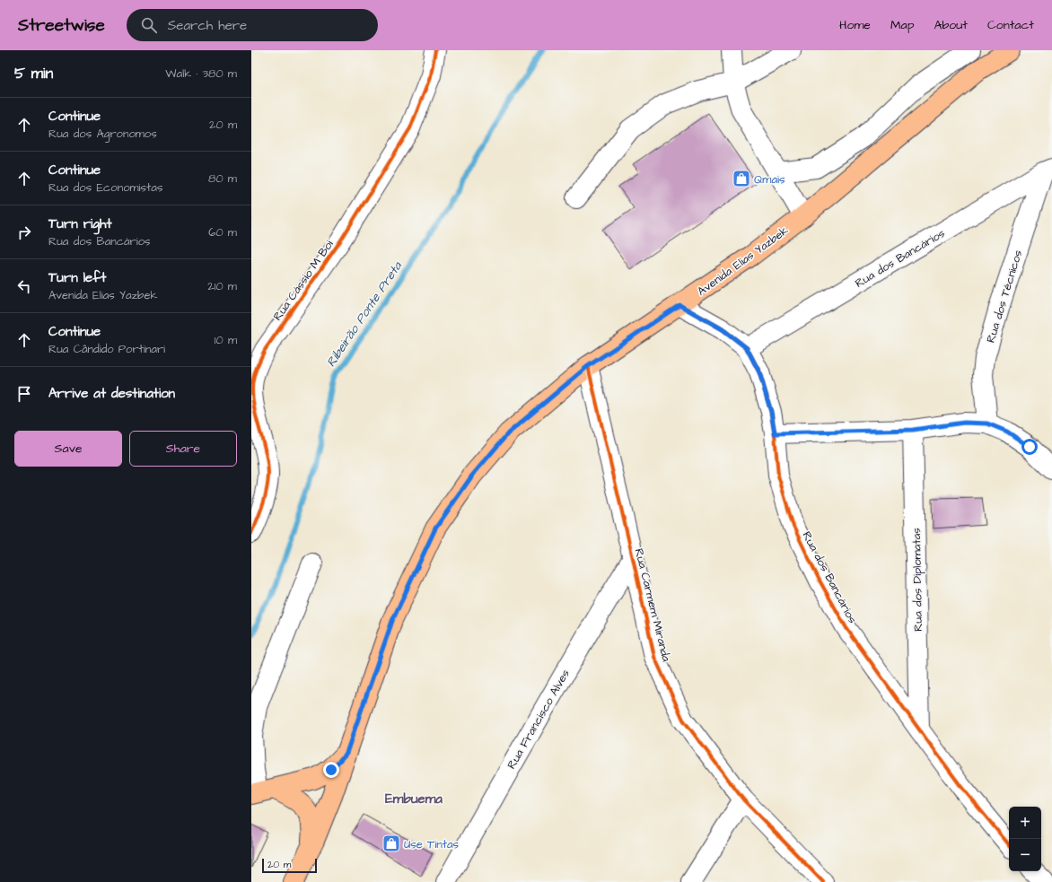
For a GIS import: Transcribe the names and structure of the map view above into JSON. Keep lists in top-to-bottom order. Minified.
{"streets":{"main road":["Avenida Elias Yazbek"],"street":["Rua dos Bancários","Rua Cássio M Boi","Rua dos Técnicos","Rua dos Diplomatas","Rua Carmem Miranda","Rua Francisco Alves"]},"crossings":[["Rua dos Bancários","Avenida Elias Yazbek"],["Rua dos Bancários","Rua dos Técnicos"],["Rua dos Bancários","Rua dos Diplomatas"],["Avenida Elias Yazbek","Rua Carmem Miranda"],["Rua Carmem Miranda","Rua Francisco Alves"]],"districts":["Embuema"],"water":["Ribeirão Ponte Preta"],"places":{"shop":["Qmais","Use Tintas"]},"scale_bar":"20 m","page":{"header":"Streetwise","search":"Search here","nav":["Home","Map","About","Contact"],"heading":["5 min","Walk · 380 m"],"list":[["Continue","Rua dos Agronomos","20 m"],["Continue","Rua dos Economistas","80 m"],["Turn right","Rua dos Bancários","60 m"],["Turn left","Avenida Elias Yazbek","210 m"],["Continue","Rua Cândido Portinari","10 m"],"Arrive at destination"],"buttons":["Save","Share"],"map_buttons":["+","−"],"scale":"20 m"}}
